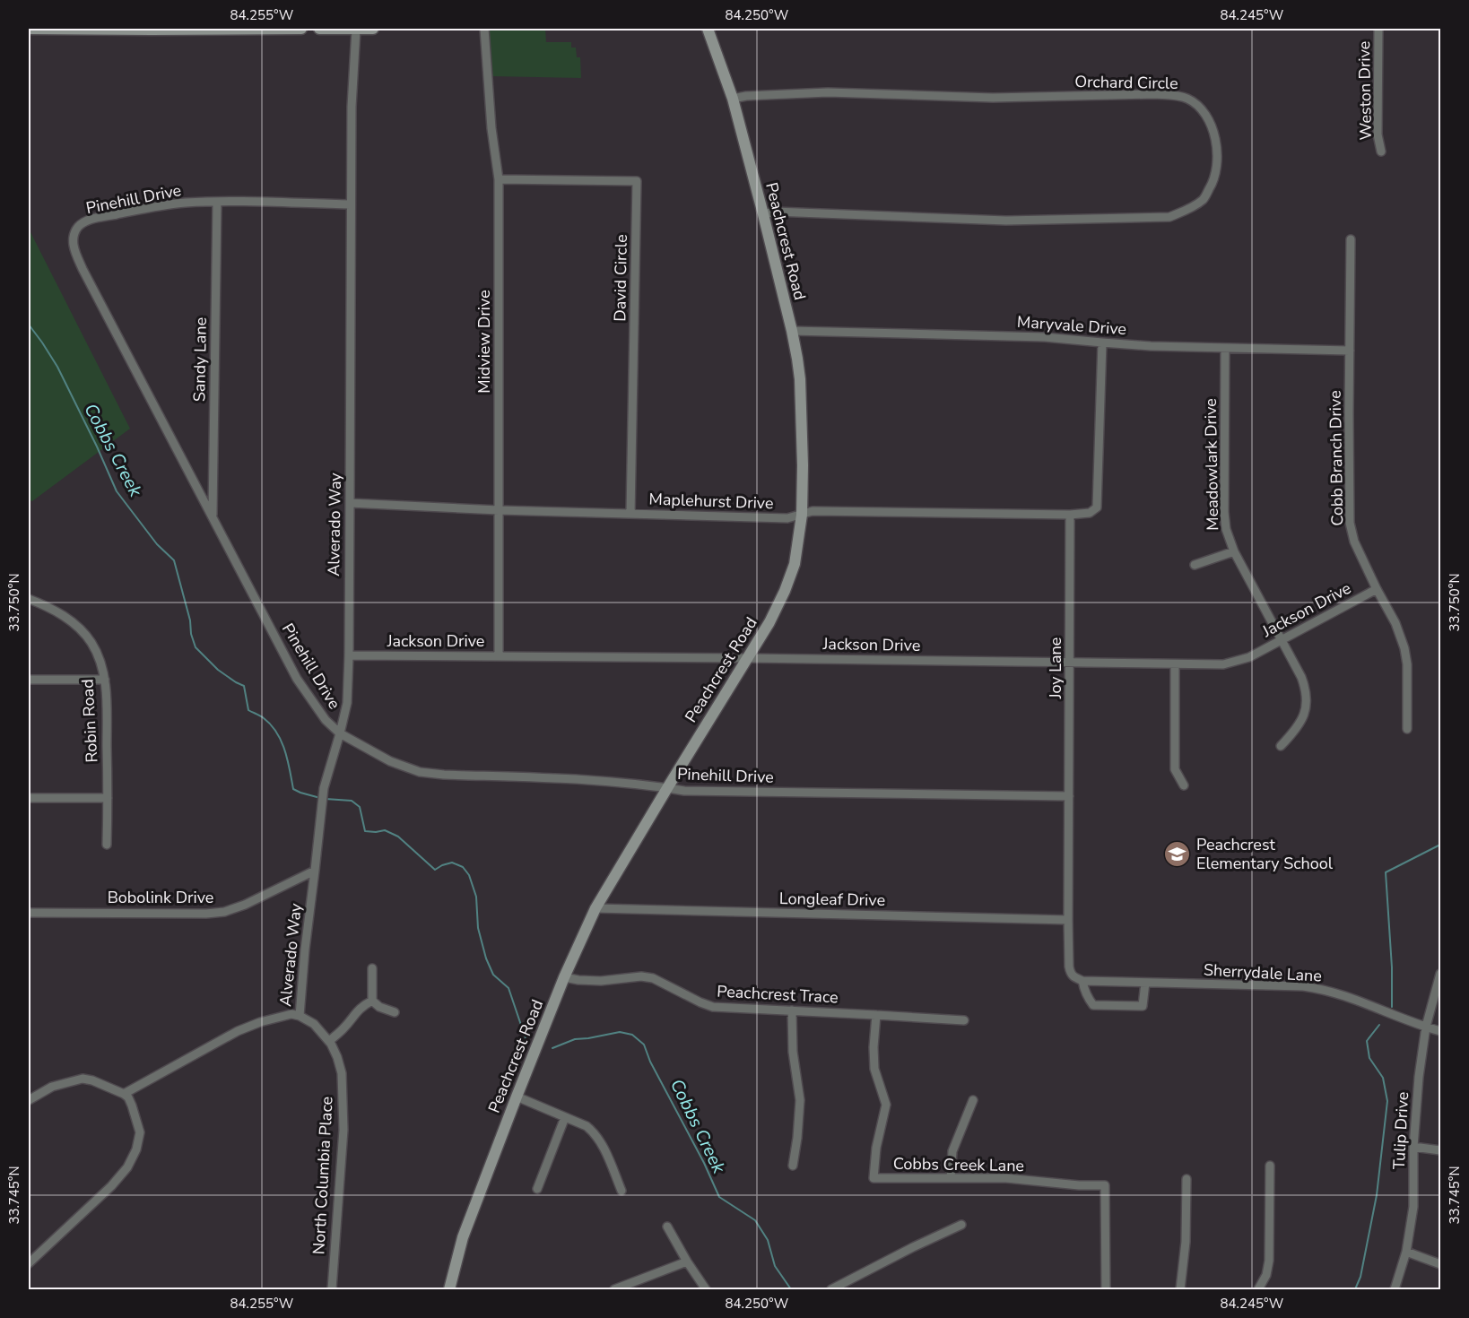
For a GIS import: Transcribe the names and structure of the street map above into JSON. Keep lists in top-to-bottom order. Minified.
{"streets":{"street":["Orchard Circle","Weston Drive","Pinehill Drive","Peachcrest Road","David Circle","Maryvale Drive","Midview Drive","Sandy Lane","Cobb Branch Drive","Meadowlark Drive","Maplehurst Drive","Alverado Way","Jackson Drive","Joy Lane","Robin Road","Bobolink Drive","Longleaf Drive","Sherrydale Lane","Peachcrest Trace","Tulip Drive","Cobbs Creek Lane","North Columbia Place"]},"crossings":[["Orchard Circle","Peachcrest Road"],["Pinehill Drive","Peachcrest Road"],["Pinehill Drive","Sandy Lane"],["Pinehill Drive","Alverado Way"],["Pinehill Drive","Joy Lane"],["Peachcrest Road","Maryvale Drive"],["Peachcrest Road","Maplehurst Drive"],["Peachcrest Road","Jackson Drive"],["Peachcrest Road","Longleaf Drive"],["Peachcrest Road","Peachcrest Trace"],["David Circle","Midview Drive"],["David Circle","Maplehurst Drive"],["Maryvale Drive","Cobb Branch Drive"],["Maryvale Drive","Meadowlark Drive"],["Midview Drive","Maplehurst Drive"],["Midview Drive","Jackson Drive"],["Cobb Branch Drive","Jackson Drive"],["Meadowlark Drive","Jackson Drive"],["Maplehurst Drive","Alverado Way"],["Maplehurst Drive","Joy Lane"],["Alverado Way","Jackson Drive"],["Alverado Way","Bobolink Drive"],["Alverado Way","North Columbia Place"],["Jackson Drive","Joy Lane"],["Joy Lane","Longleaf Drive"],["Joy Lane","Sherrydale Lane"],["Sherrydale Lane","Tulip Drive"],["Peachcrest Trace","Cobbs Creek Lane"]],"water":["Cobbs Creek"],"places":{"school or university":["Peachcrest Elementary School"]},"coordinates":["84.255°W","84.250°W","84.245°W","33.750°N","33.745°N"]}
